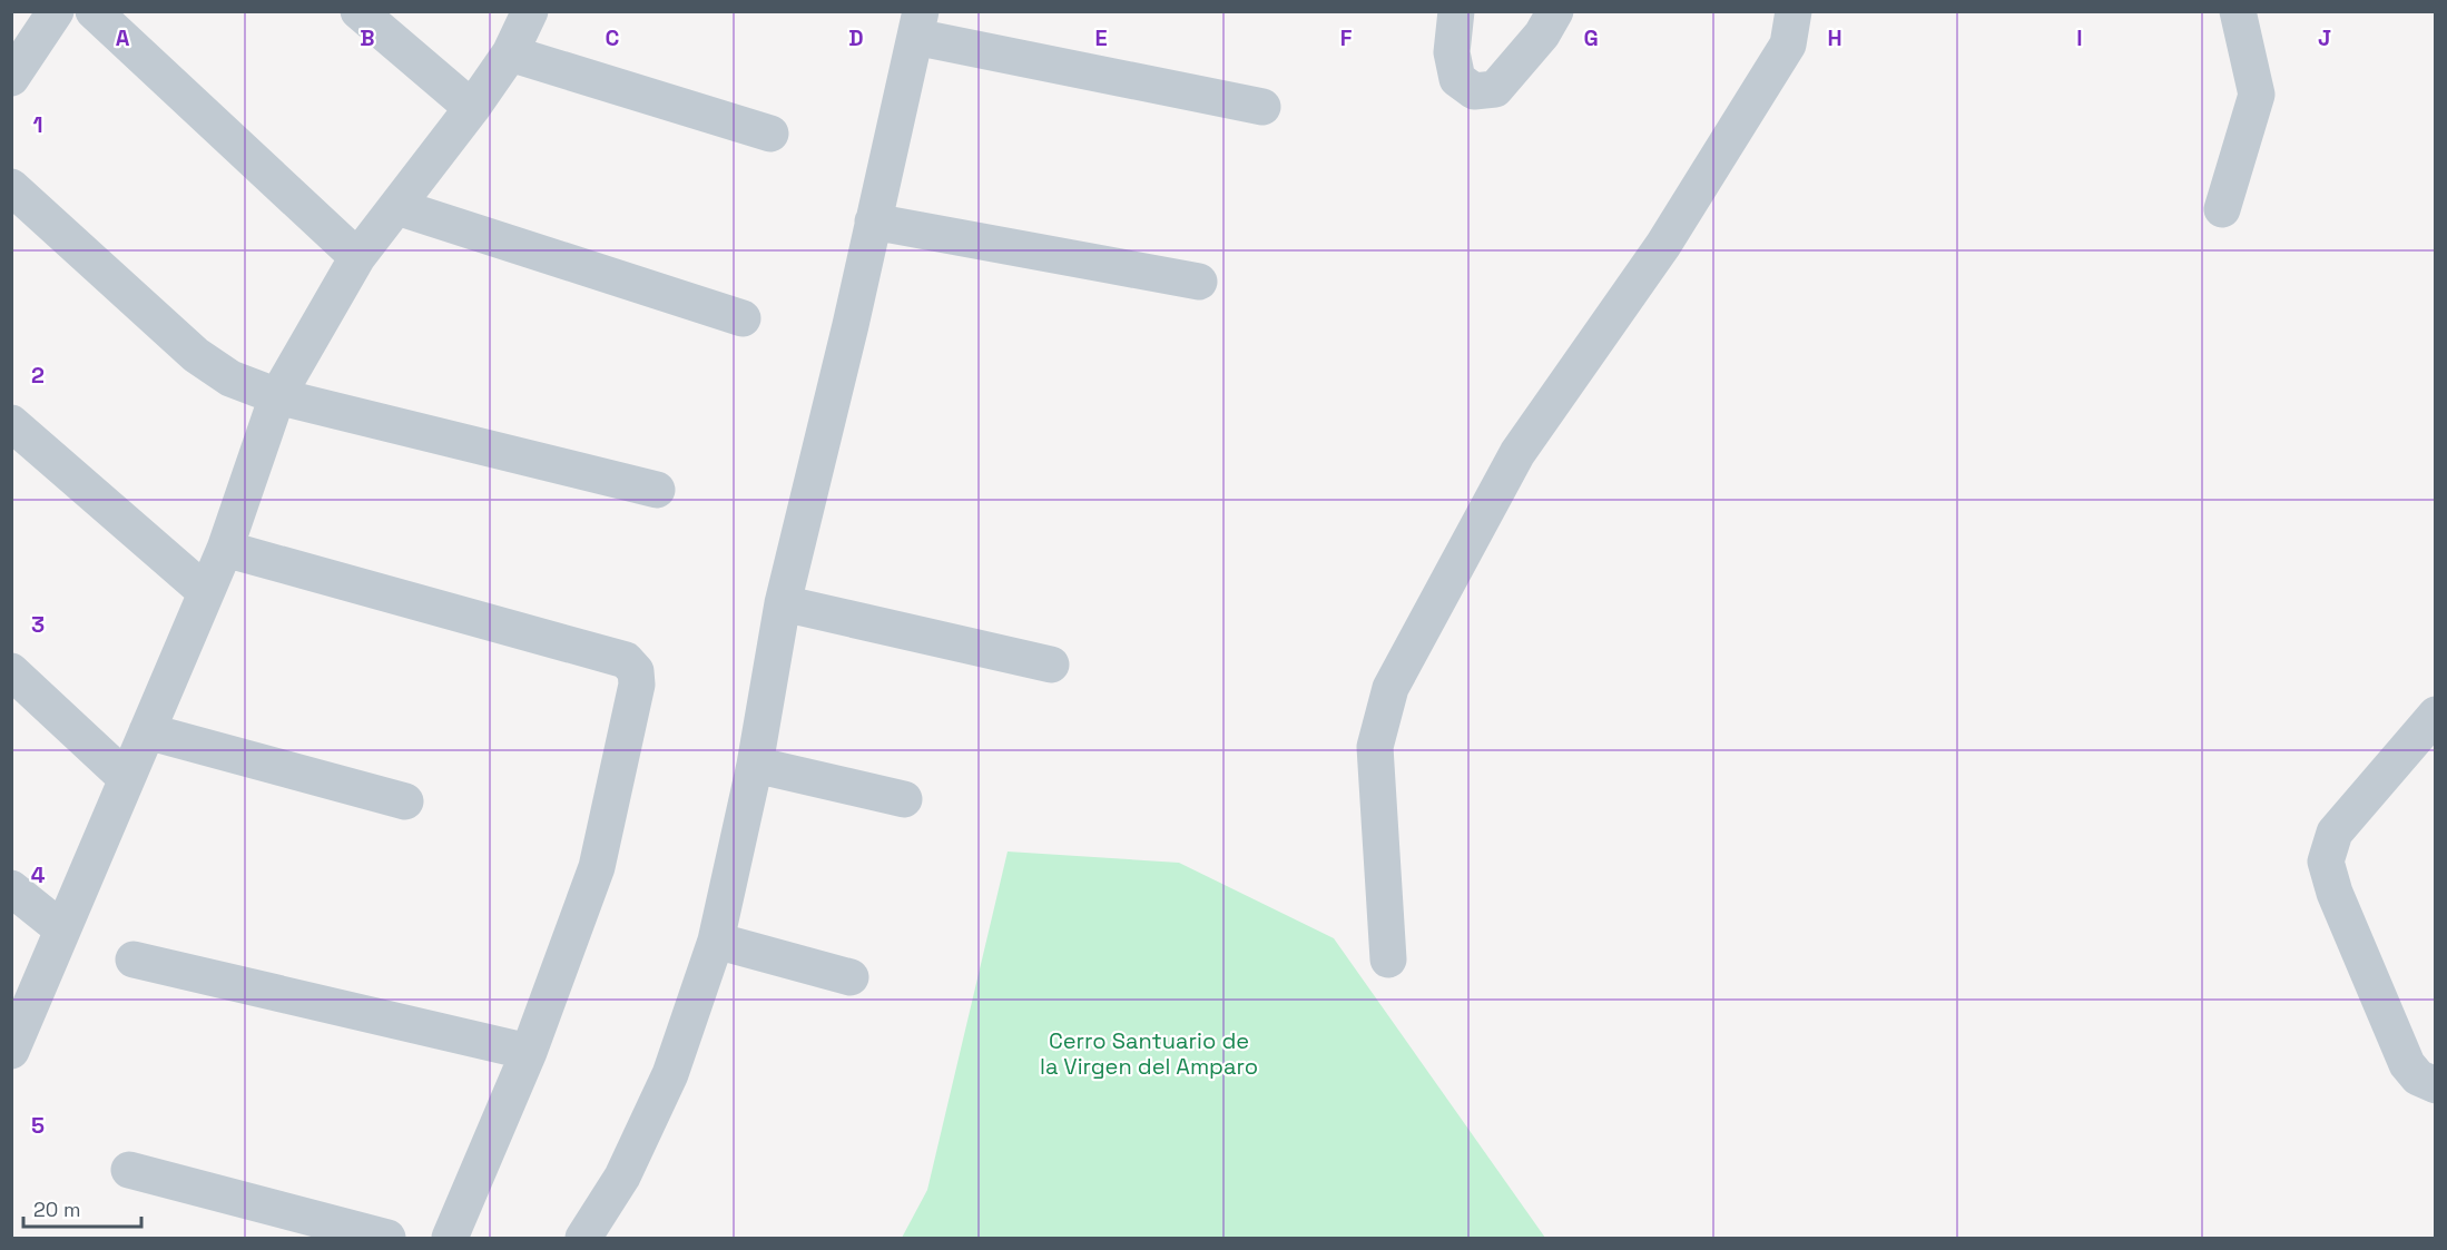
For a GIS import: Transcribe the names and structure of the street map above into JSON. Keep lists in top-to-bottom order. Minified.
{"parks":["Cerro Santuario de la Virgen del Amparo"],"scale_bar":"20 m","grid":{"columns":["A","B","C","D","E","F","G","H","I","J"],"rows":["1","2","3","4","5"]}}
